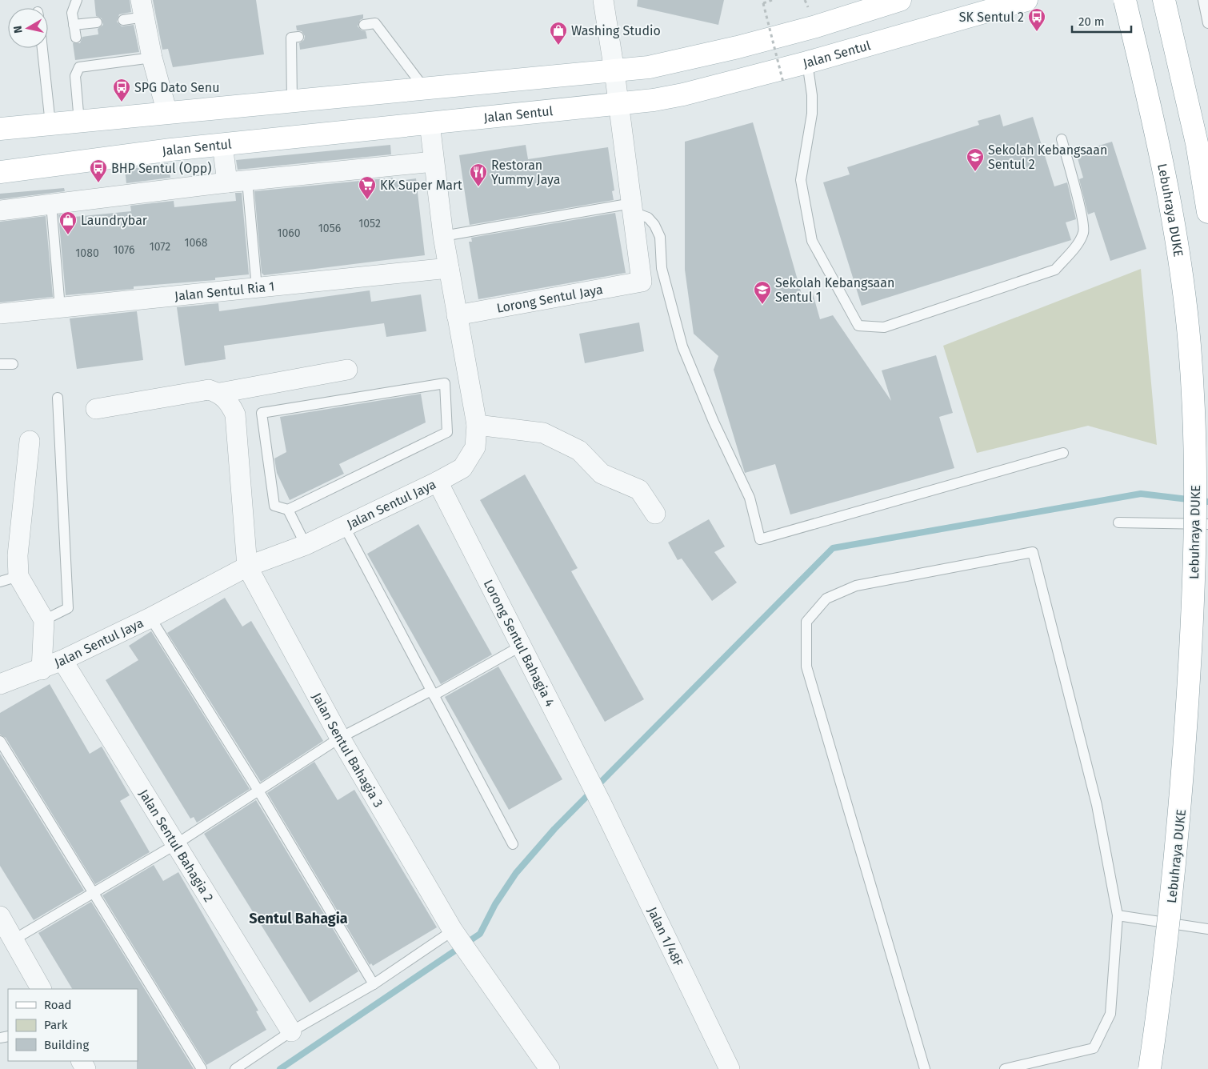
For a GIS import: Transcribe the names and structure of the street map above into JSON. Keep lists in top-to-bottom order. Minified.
{"streets":{"main road":["Jalan Sentul","Lebuhraya DUKE"],"street":["Jalan Sentul Ria 1","Lorong Sentul Jaya","Jalan Sentul Jaya","Lorong Sentul Bahagia 4","Jalan Sentul Bahagia 3","Jalan Sentul Bahagia 2","Jalan 1/48F"]},"crossings":[["Jalan Sentul","Jalan Sentul Jaya"],["Jalan Sentul Ria 1","Jalan Sentul Jaya"],["Lorong Sentul Jaya","Jalan Sentul Jaya"],["Jalan Sentul Jaya","Lorong Sentul Bahagia 4"],["Jalan Sentul Jaya","Jalan Sentul Bahagia 3"],["Jalan Sentul Jaya","Jalan Sentul Bahagia 2"],["Lorong Sentul Bahagia 4","Jalan 1/48F"]],"districts":["Sentul Bahagia"],"places":{"bus stop":["SK Sentul 2","SPG Dato Senu","BHP Sentul (Opp)"],"shop":["Washing Studio","Laundrybar"],"school or university":["Sekolah Kebangsaan Sentul 2","Sekolah Kebangsaan Sentul 1"],"restaurant":["Restoran Yummy Jaya"],"supermarket":["KK Super Mart"]},"house_numbers":["1052","1056","1060","1068","1072","1076","1080"],"legend":["Road","Park","Building"],"scale_bar":"20 m","north":"left"}
